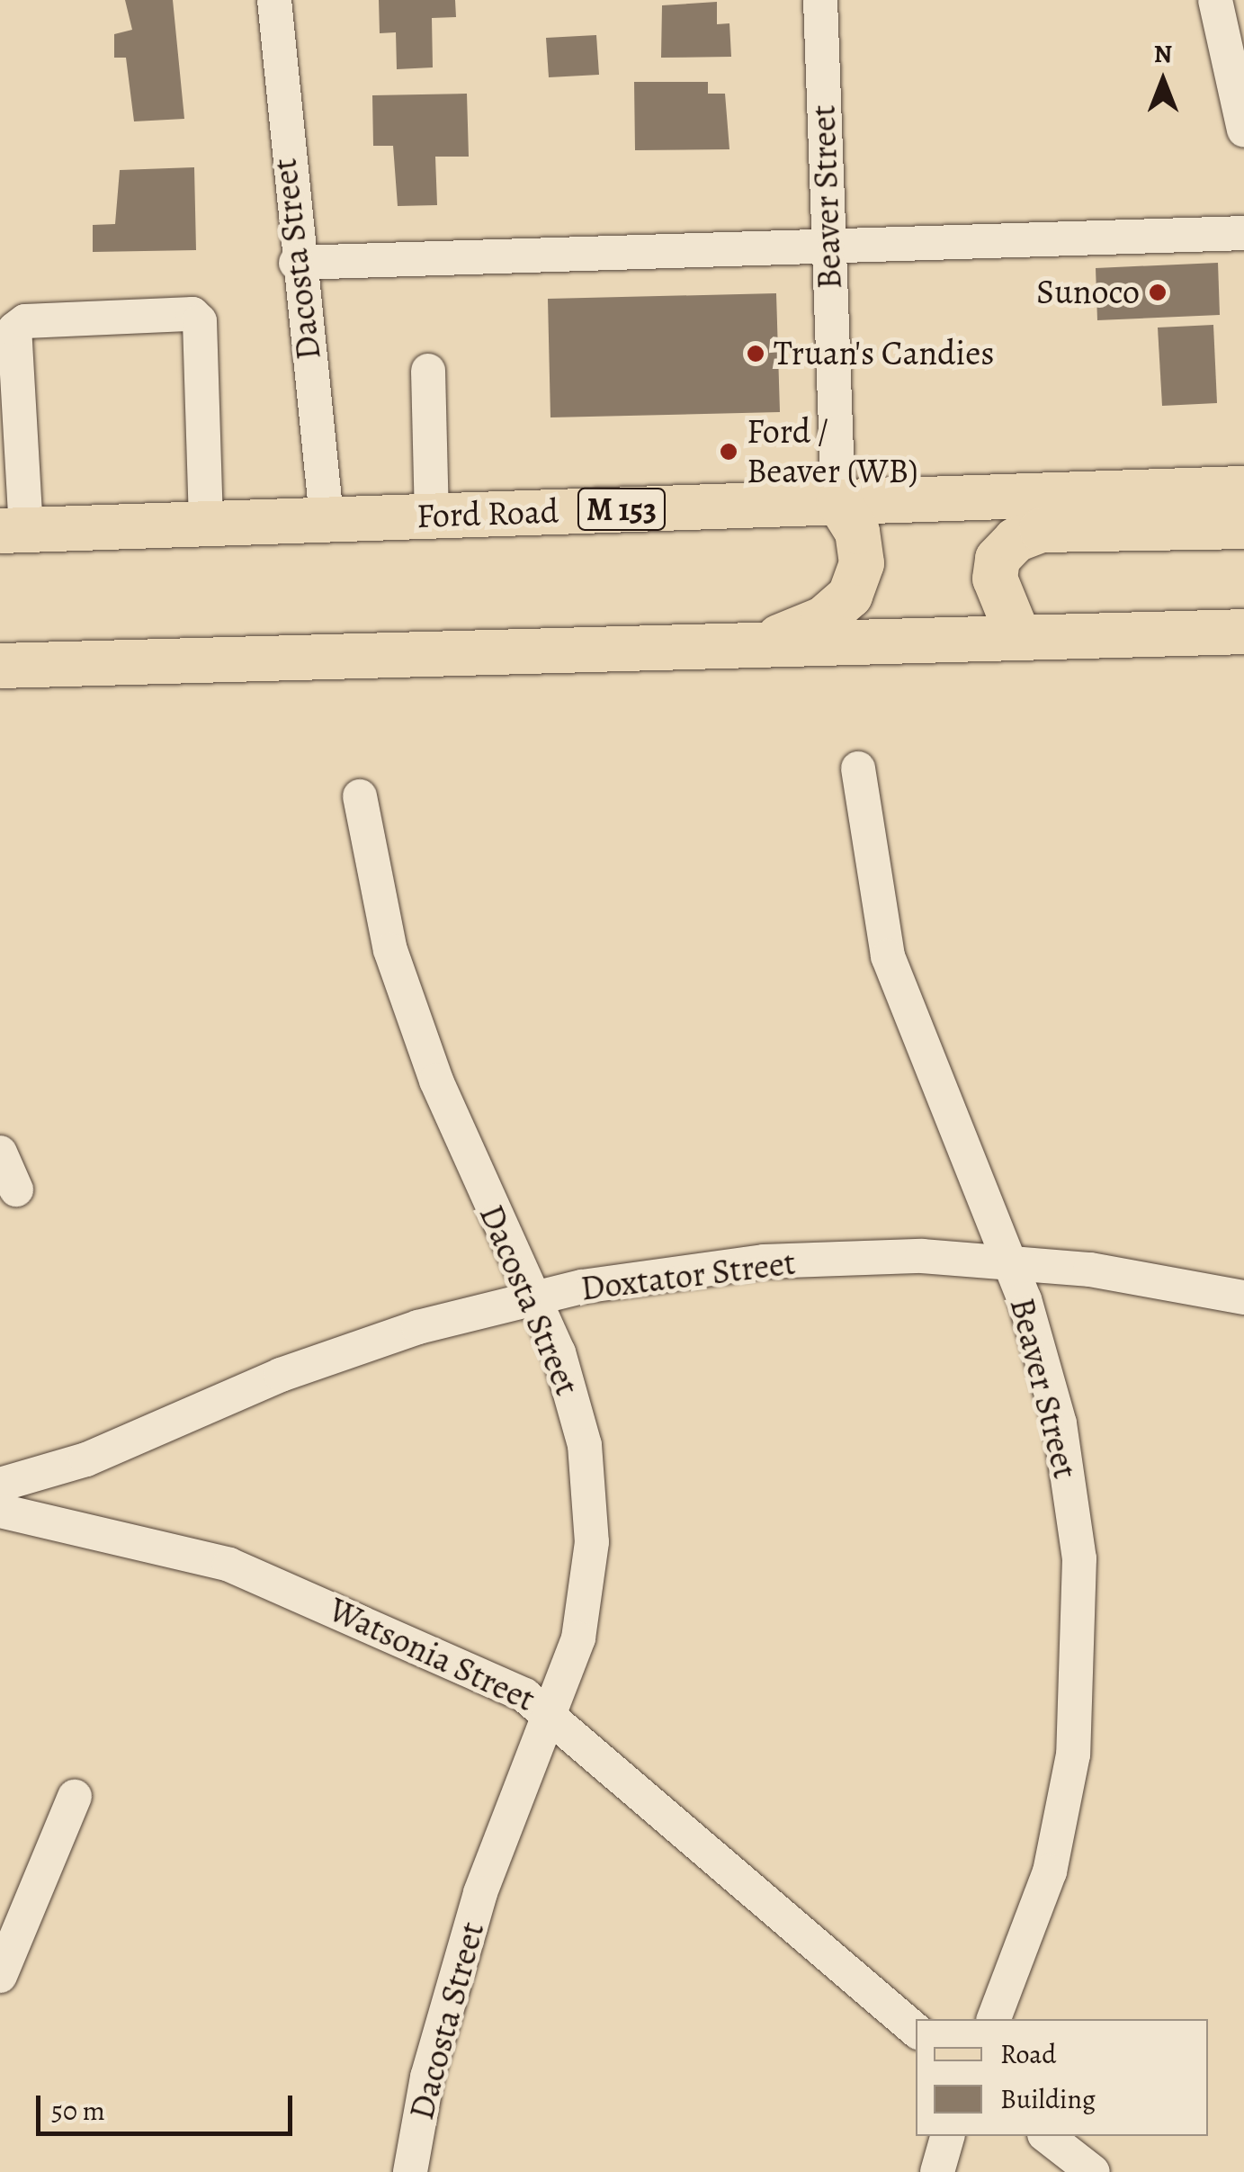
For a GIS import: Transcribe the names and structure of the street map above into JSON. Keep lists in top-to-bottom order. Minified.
{"streets":{"main road":["M 153","Ford Road"],"street":["Beaver Street","Dacosta Street","Doxtator Street","Watsonia Street"]},"crossings":[["Beaver Street","Ford Road"],["Beaver Street","Doxtator Street"],["Dacosta Street","Ford Road"],["Dacosta Street","Doxtator Street"],["Dacosta Street","Watsonia Street"]],"places":["Sunoco","Truan's Candies","Ford / Beaver (WB)"],"legend":["Road","Building"],"scale_bar":"50 m","north":"top"}
